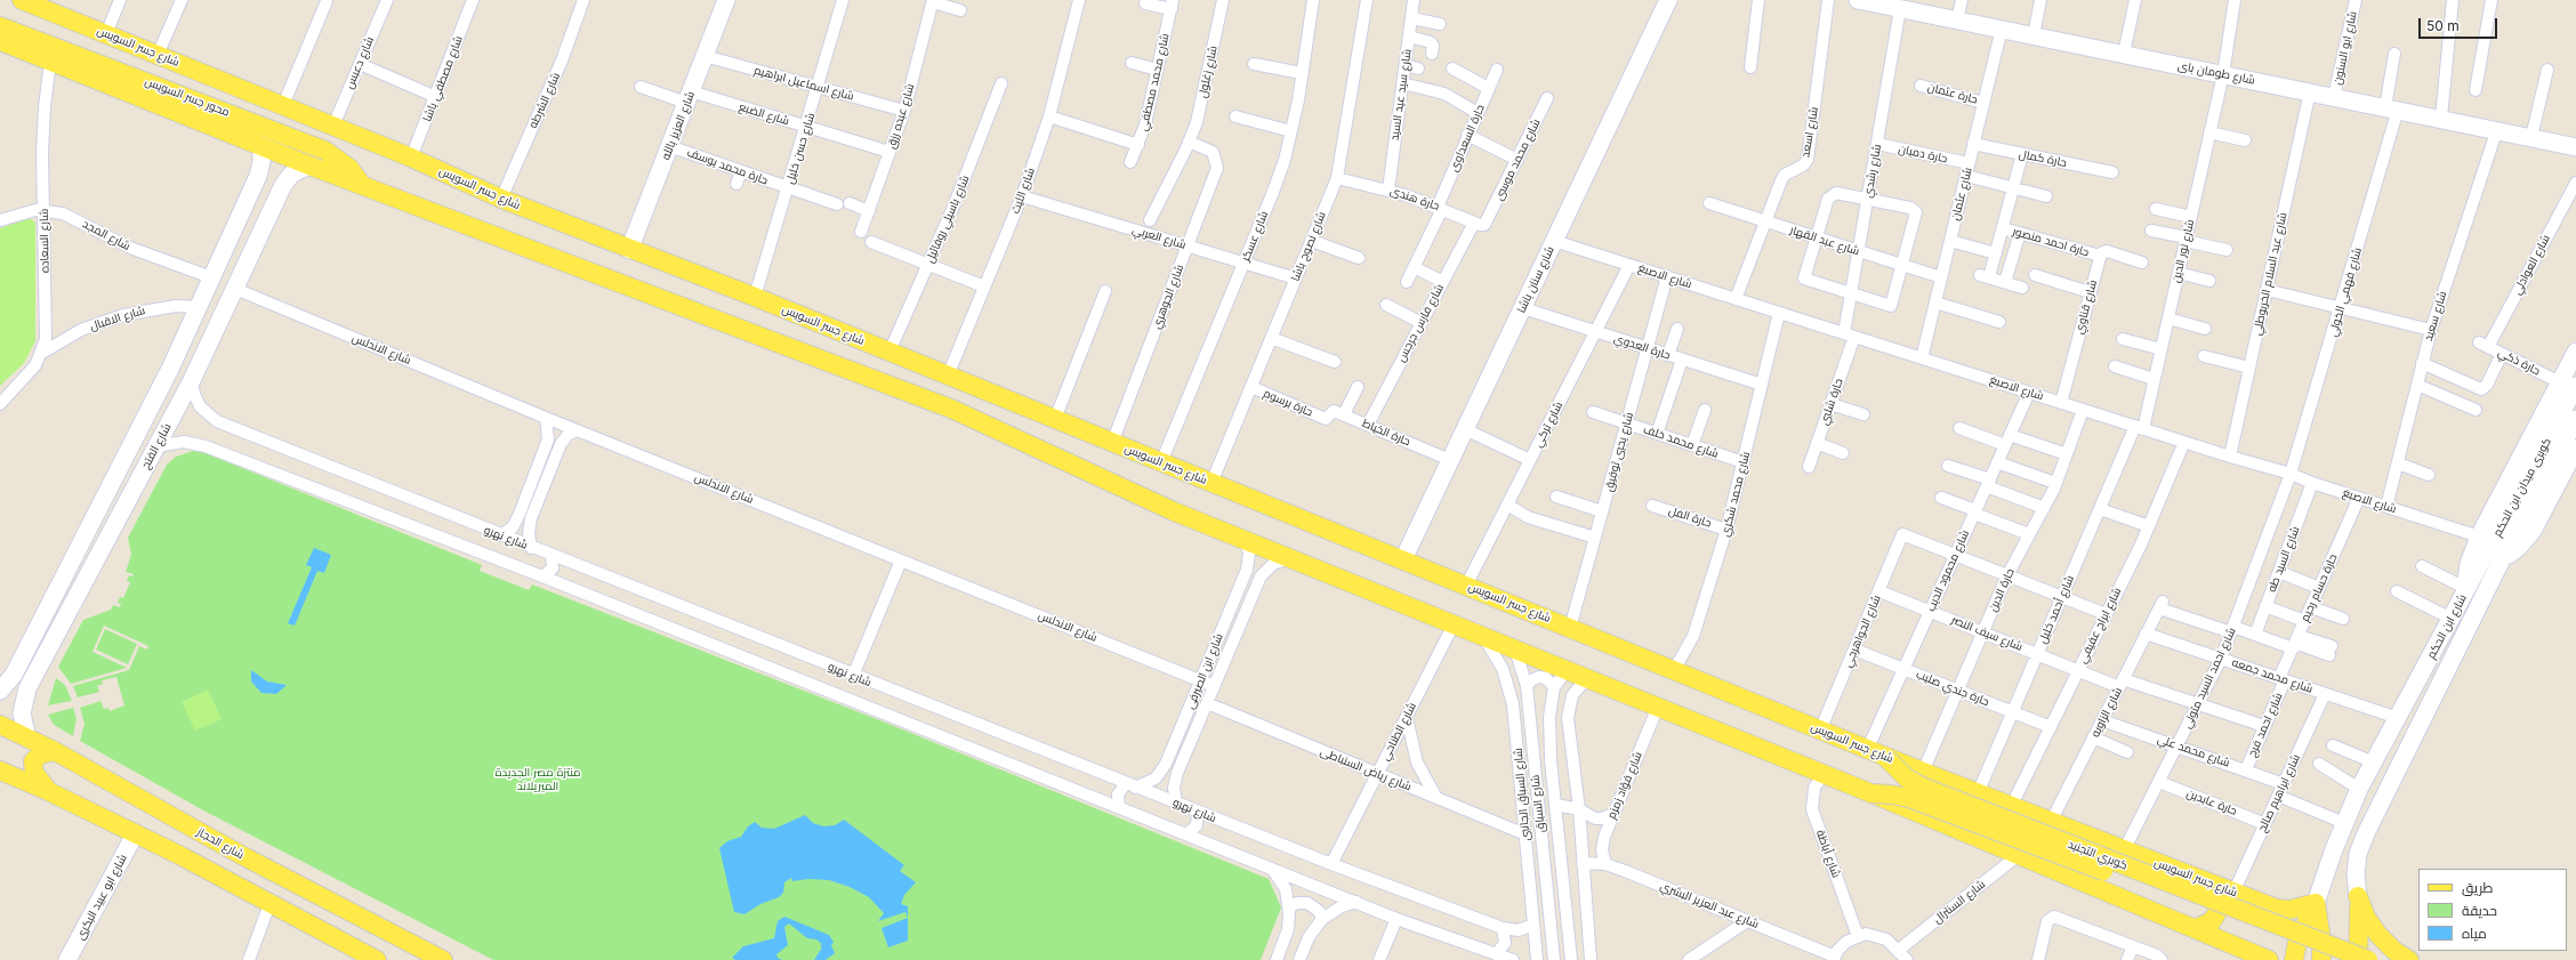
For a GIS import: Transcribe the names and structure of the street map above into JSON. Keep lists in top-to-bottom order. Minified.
{"streets":{"main road":["شارع جسر السويس","شارع طومان باى","محور جسر السويس","شارع العزيز بالله","شارع سنان باشا","شارع الفتح","كوبرى ميدان ابن الحكم","شارع ابن الحكم","شارع الحجاز","كوبري التجنيد","شارع ابو عبيد البكرى"],"street":["شارع ابو السنون","شارع دعبس","شارع زغلول","شارع مصطفي باشا","شارع محمد مصطفي","شارع اسماعيل ابراهيم","حارة عثمان","شارع سيد عيد السيد","شارع الشرطه","شارع الضبع","شارع عبده رزق","شارع اسعد","حارة السعداوى","شارع حسن خليل","حارة دميان","حارة كمال","شارع محمد موسى","حارة محمد يوسف","شارع رشدي","شارع الليث","شارع عثمان","حارة هندى","شارع باسيلي روفائيل","شارع المجد","شارع عسكر","شارع العربي","شارع السعاده","شارع عبد القهار","حارة احمد منصور","شارع نصوح باشا","شارع نور الدين","شارع العوادلي","شارع عبد السلام الخربوطلي","شارع الاصبغ","شارع فهمي الخولي","شارع الجوهري","شارع قناوي","شارع سعيد","شارع الاقبال","شارع فارس جرجس","حارة العدوي","شارع الاندلس","حارة ذكي","حارة شلبي","حارة برسوم","شارع تركي","حارة الخياط","شارع محمد خلف","شارع يحيي توفيق","شارع محمد شكري","حارة الفل","شارع نهرو","شارع السيد طه","شارع محمود الديب","حارة حسام رحيم","حارة الدين","شارع أحمد خليل","شارع ابراج عفيفي","شارع الجواهرجي","شارع سيف النصر","شارع ابن الصيرفى","شارع محمد جمعه","شارع احمد السيد متولي","حارة جندي صليب","شارع الزاويه","شارع احمد فرج","شارع الطناحي","شارع محمد علي","شارع رياض السنباطى","شارع فؤاد زمزم","شارع ابراهيم صالح","شارع السباق الجانبى","حارة عابدين","شارع السباق","شارع أباظة","شارع السنترال","شارع عبد العزيز البشري"]},"crossings":[["شارع جسر السويس","شارع دعبس"],["شارع جسر السويس","شارع مصطفي باشا"],["شارع جسر السويس","محور جسر السويس"],["شارع جسر السويس","شارع الشرطه"],["شارع جسر السويس","شارع العزيز بالله"],["شارع جسر السويس","شارع حسن خليل"],["شارع جسر السويس","شارع الليث"],["شارع جسر السويس","شارع باسيلي روفائيل"],["شارع جسر السويس","شارع عسكر"],["شارع جسر السويس","شارع نصوح باشا"],["شارع جسر السويس","شارع سنان باشا"],["شارع جسر السويس","شارع الجوهري"],["شارع جسر السويس","شارع تركي"],["شارع جسر السويس","شارع يحيي توفيق"],["شارع جسر السويس","شارع محمد شكري"],["شارع جسر السويس","شارع محمود الديب"],["شارع جسر السويس","حارة الدين"],["شارع جسر السويس","شارع أحمد خليل"],["شارع جسر السويس","شارع ابراج عفيفي"],["شارع جسر السويس","شارع ابن الحكم"],["شارع جسر السويس","شارع الجواهرجي"],["شارع جسر السويس","شارع احمد السيد متولي"],["شارع جسر السويس","شارع الزاويه"],["شارع جسر السويس","شارع ابراهيم صالح"],["شارع جسر السويس","كوبري التجنيد"],["شارع ابو السنون","شارع طومان باى"],["شارع زغلول","شارع الجوهري"],["شارع طومان باى","شارع رشدي"],["شارع طومان باى","شارع عثمان"],["شارع طومان باى","شارع نور الدين"],["شارع طومان باى","شارع عبد السلام الخربوطلي"],["شارع طومان باى","شارع فهمي الخولي"],["شارع طومان باى","شارع سعيد"],["شارع اسماعيل ابراهيم","شارع عبده رزق"],["شارع اسماعيل ابراهيم","شارع العزيز بالله"],["شارع اسماعيل ابراهيم","شارع حسن خليل"],["حارة عثمان","شارع عثمان"],["شارع سيد عيد السيد","حارة هندى"],["شارع الضبع","شارع عبده رزق"],["شارع الضبع","شارع العزيز بالله"],["شارع الضبع","شارع حسن خليل"],["شارع العزيز بالله","حارة محمد يوسف"],["شارع اسعد","شارع عبد القهار"],["شارع اسعد","شارع الاصبغ"],["حارة السعداوى","حارة هندى"],["شارع حسن خليل","حارة محمد يوسف"],["حارة دميان","شارع رشدي"],["حارة دميان","شارع عثمان"],["حارة كمال","شارع عثمان"],["شارع محمد موسى","حارة هندى"],["شارع رشدي","شارع عبد القهار"],["شارع رشدي","شارع الاصبغ"],["شارع رشدي","حارة شلبي"],["شارع الليث","شارع العربي"],["شارع عثمان","شارع عبد القهار"],["شارع عثمان","شارع الاصبغ"],["حارة هندى","شارع نصوح باشا"],["حارة هندى","شارع فارس جرجس"],["شارع المجد","شارع السعاده"],["شارع المجد","شارع الفتح"],["شارع عسكر","شارع العربي"],["شارع العربي","شارع نصوح باشا"],["شارع العربي","شارع الجوهري"],["شارع السعاده","شارع الاقبال"],["حارة احمد منصور","شارع قناوي"],["شارع نصوح باشا","حارة برسوم"],["شارع نور الدين","شارع الاصبغ"],["شارع نور الدين","شارع أحمد خليل"],["شارع العوادلي","حارة ذكي"],["شارع عبد السلام الخربوطلي","شارع الاصبغ"],["شارع الاصبغ","شارع سنان باشا"],["شارع الاصبغ","شارع فهمي الخولي"],["شارع الاصبغ","شارع قناوي"],["شارع الاصبغ","شارع سعيد"],["شارع الاصبغ","حارة شلبي"],["شارع الاصبغ","شارع تركي"],["شارع الاصبغ","شارع يحيي توفيق"],["شارع الاصبغ","شارع محمد شكري"],["شارع الاصبغ","شارع السيد طه"],["شارع الاصبغ","شارع محمود الديب"],["شارع الاصبغ","حارة حسام رحيم"],["شارع الاصبغ","حارة الدين"],["شارع الاصبغ","شارع أحمد خليل"],["شارع الاصبغ","شارع ابراج عفيفي"],["شارع الاصبغ","شارع ابن الحكم"],["شارع الاصبغ","شارع احمد السيد متولي"],["شارع سنان باشا","حارة العدوي"],["شارع سنان باشا","حارة الخياط"],["شارع فهمي الخولي","شارع احمد السيد متولي"],["شارع الاقبال","شارع الفتح"],["شارع فارس جرجس","حارة الخياط"],["حارة العدوي","شارع تركي"],["حارة العدوي","شارع يحيي توفيق"],["حارة العدوي","شارع محمد شكري"],["شارع الاندلس","شارع الفتح"],["شارع الاندلس","شارع ابن الصيرفى"],["حارة ذكي","كوبرى ميدان ابن الحكم"],["حارة ذكي","شارع ابن الحكم"],["حارة برسوم","حارة الخياط"],["شارع محمد خلف","شارع يحيي توفيق"],["شارع محمد خلف","شارع محمد شكري"],["شارع الفتح","شارع نهرو"],["شارع الفتح","شارع الحجاز"],["كوبرى ميدان ابن الحكم","شارع ابن الحكم"],["شارع محمد شكري","حارة الفل"],["شارع نهرو","شارع ابن الصيرفى"],["شارع نهرو","شارع الطناحي"],["شارع نهرو","شارع السباق الجانبى"],["شارع محمود الديب","شارع الجواهرجي"],["شارع محمود الديب","شارع سيف النصر"],["شارع محمود الديب","حارة جندي صليب"],["حارة حسام رحيم","شارع محمد جمعه"],["حارة حسام رحيم","شارع احمد فرج"],["حارة الدين","شارع سيف النصر"],["حارة الدين","حارة جندي صليب"],["شارع أحمد خليل","شارع سيف النصر"],["شارع أحمد خليل","حارة جندي صليب"],["شارع ابراج عفيفي","شارع سيف النصر"],["شارع ابراج عفيفي","حارة جندي صليب"],["شارع ابن الحكم","شارع محمد جمعه"],["شارع الجواهرجي","شارع سيف النصر"],["شارع الجواهرجي","حارة جندي صليب"],["شارع سيف النصر","شارع احمد السيد متولي"],["شارع سيف النصر","شارع الزاويه"],["شارع سيف النصر","شارع احمد فرج"],["شارع ابن الصيرفى","شارع رياض السنباطى"],["شارع محمد جمعه","شارع احمد السيد متولي"],["شارع محمد جمعه","شارع الزاويه"],["شارع محمد جمعه","شارع احمد فرج"],["شارع محمد جمعه","شارع ابراهيم صالح"],["شارع احمد السيد متولي","شارع الزاويه"],["شارع احمد السيد متولي","شارع محمد علي"],["شارع احمد السيد متولي","حارة عابدين"],["شارع الزاويه","شارع محمد علي"],["شارع احمد فرج","شارع محمد علي"],["شارع الطناحي","شارع رياض السنباطى"],["شارع محمد علي","شارع ابراهيم صالح"],["شارع رياض السنباطى","شارع السباق الجانبى"],["شارع فؤاد زمزم","شارع عبد العزيز البشري"],["شارع ابراهيم صالح","حارة عابدين"]],"parks":["منتزة مصر الجديدة الميريلاند"],"legend":["طريق","حديقة","مياه"],"scale_bar":"50 m"}
